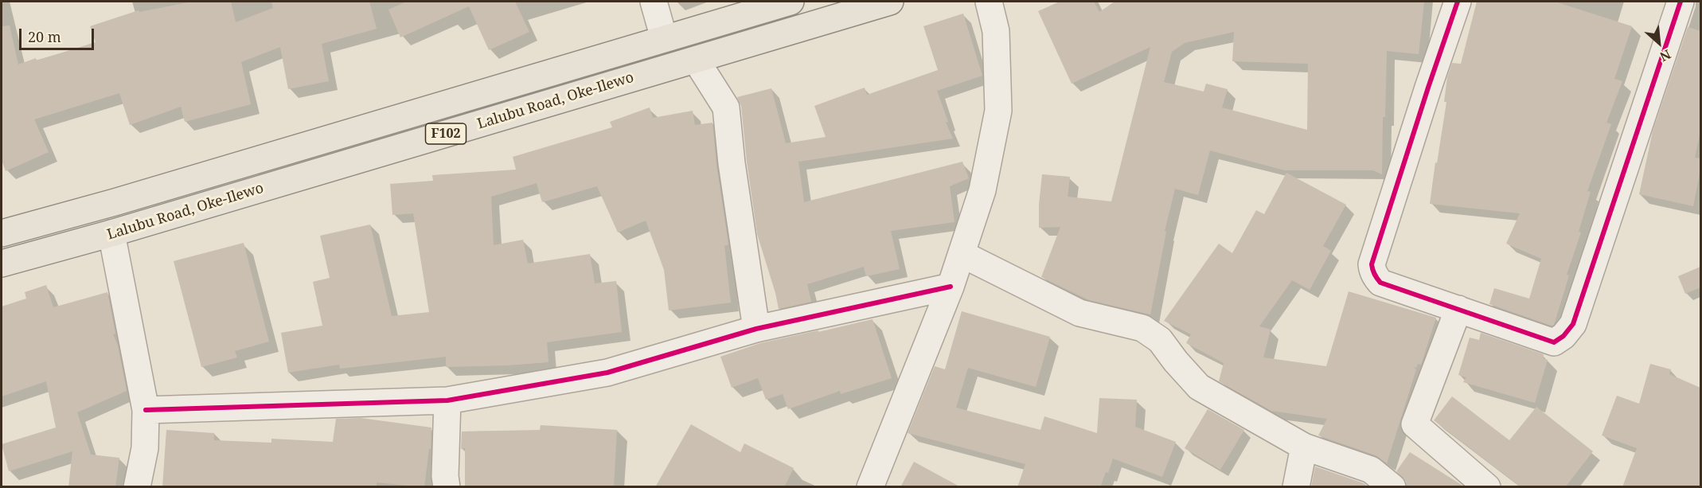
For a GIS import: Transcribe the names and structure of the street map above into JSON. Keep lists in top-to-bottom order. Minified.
{"streets":{"main road":["Lalubu Road, Oke-Ilewo","F102"]},"scale_bar":"20 m","north":"bottom right"}
